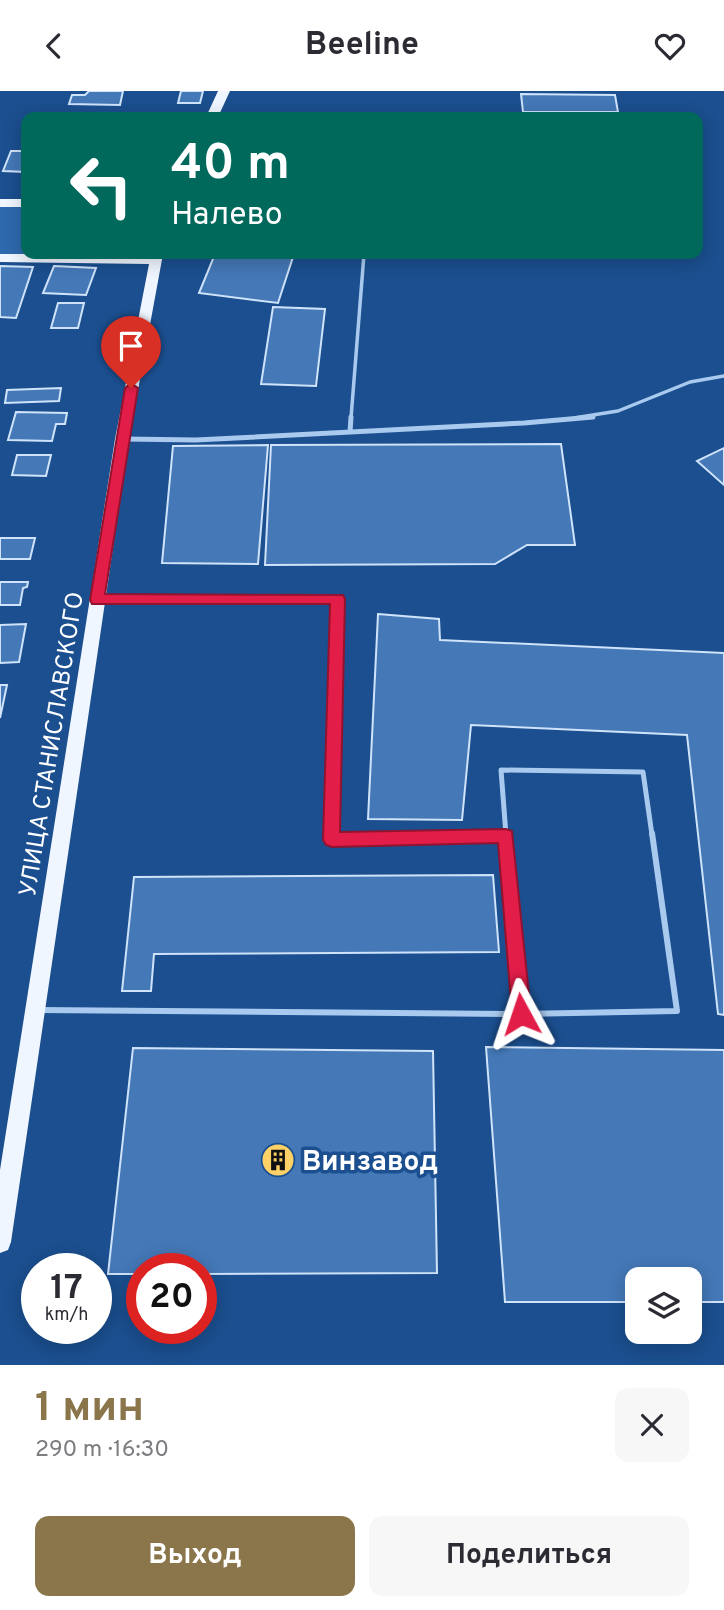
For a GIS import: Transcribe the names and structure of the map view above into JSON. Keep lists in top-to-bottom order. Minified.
{"streets":{"main road":["УЛИЦА СТАНИСЛАВСКОГО"]},"places":{"building":["Винзавод"]},"page":{"header":"Beeline","turn":["40 m","Налево"],"speed":"17 km/h","limit":"20","heading":["1 мин","290 m · 16:30"],"buttons":["Выход","Поделиться"]}}
